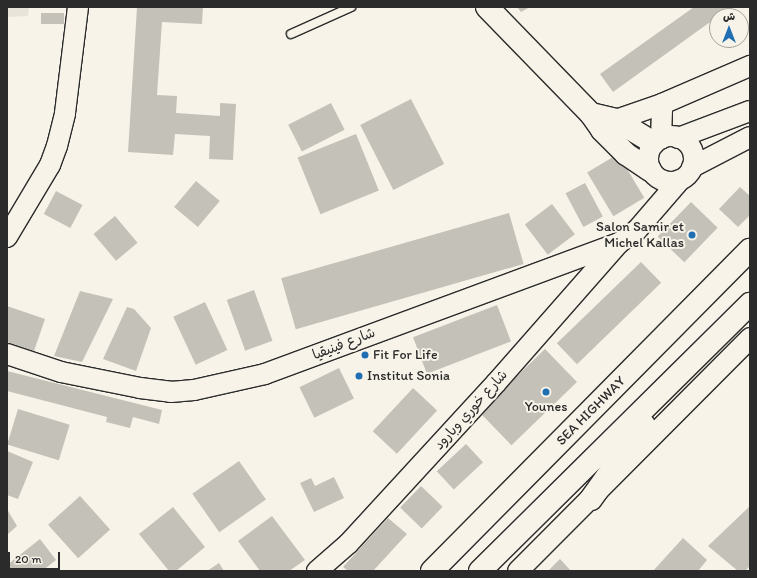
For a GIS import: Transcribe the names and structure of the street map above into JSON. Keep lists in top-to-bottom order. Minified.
{"streets":{"main road":["SEA HIGHWAY"],"street":["شارع فينيقيا","شارع خوري وبارود"]},"crossings":[["شارع فينيقيا","شارع خوري وبارود"]],"places":["Salon Samir et Michel Kallas","Fit For Life","Institut Sonia","Younes"],"scale_bar":"20 m","north":"top"}
